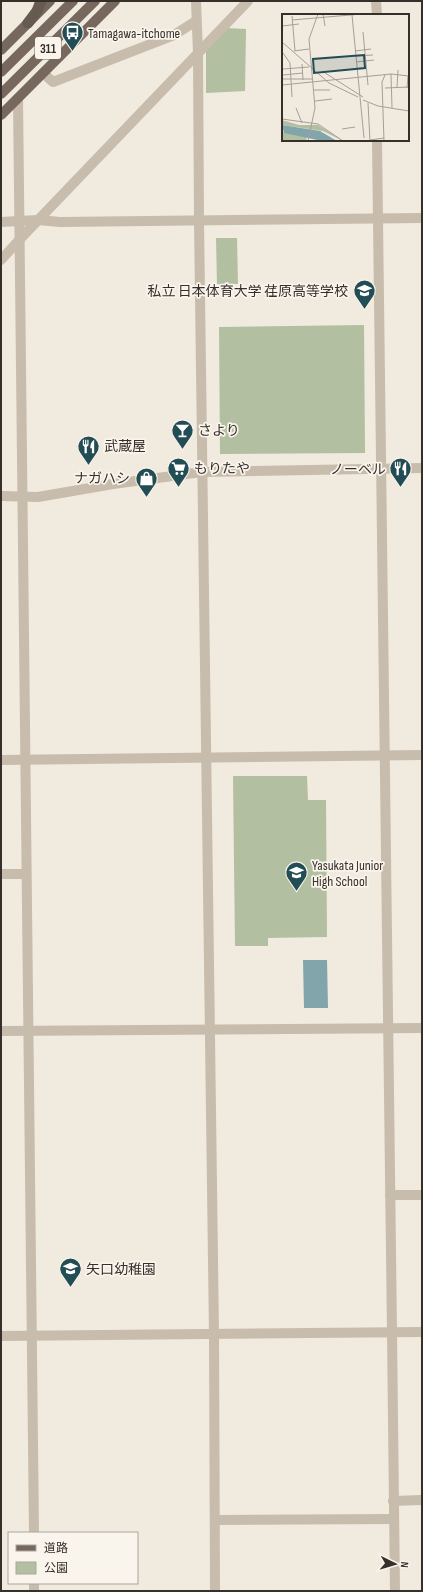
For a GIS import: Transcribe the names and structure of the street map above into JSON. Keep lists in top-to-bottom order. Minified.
{"streets":{"main road":["311"]},"places":{"bus stop":["Tamagawa-itchome"],"school or university":["私立 日本体育大学 荏原高等学校","Yasukata Junior High School","矢口幼稚園"],"bar":["さより"],"restaurant":["武蔵屋","ノーベル"],"supermarket":["もりたや"],"shop":["ナガハシ"]},"legend":["道路","公園"],"north":"right"}
